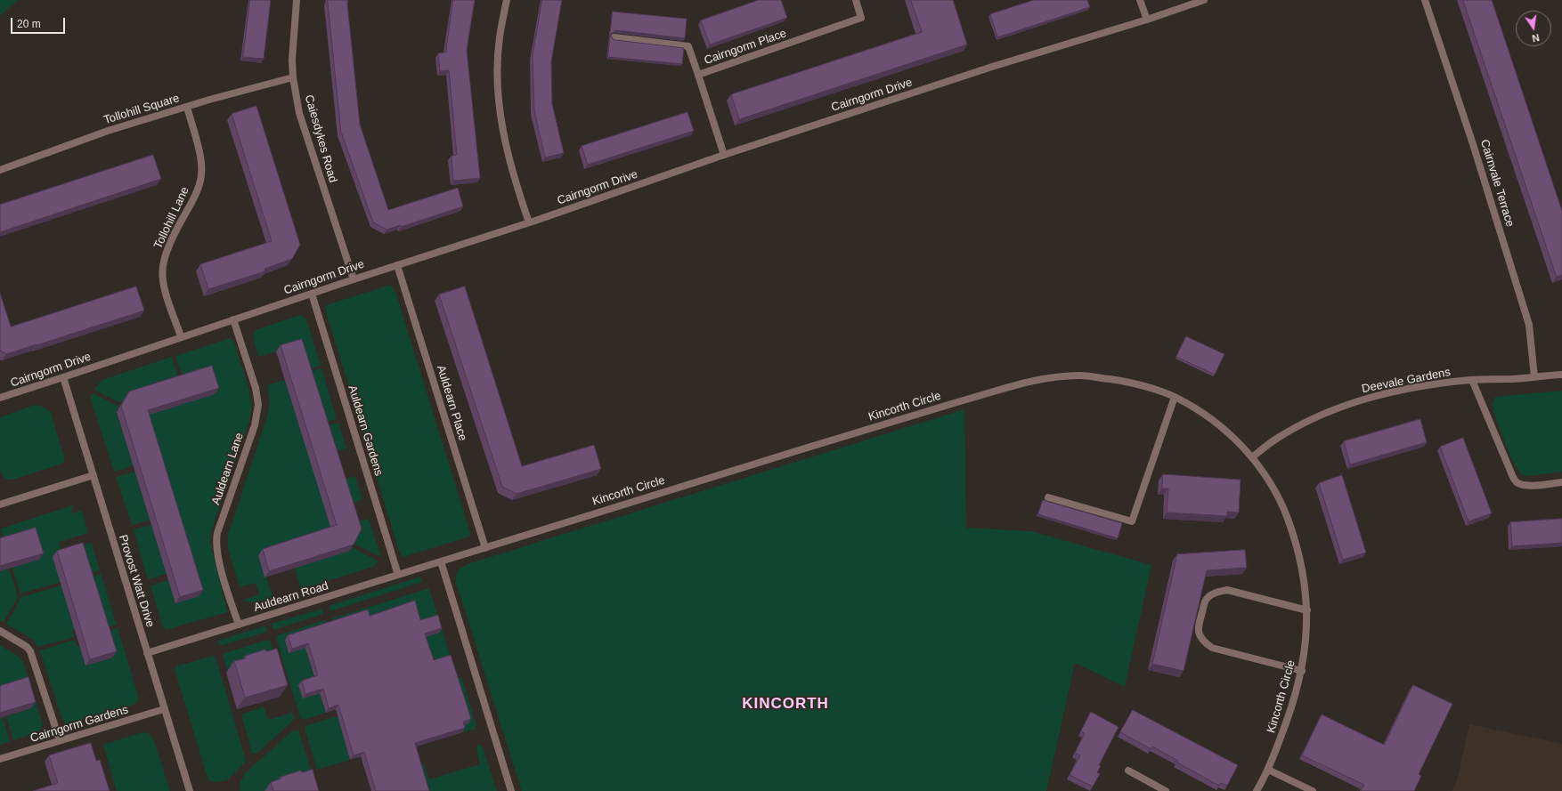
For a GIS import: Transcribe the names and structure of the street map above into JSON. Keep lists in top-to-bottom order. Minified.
{"streets":{"street":["Cairngorm Place","Cairngorm Drive","Tollohill Square","Caiesdykes Road","Cairnvale Terrace","Tollohill Lane","Deevale Gardens","Auldearn Place","Kincorth Circle","Auldearn Gardens","Auldearn Lane","Provost Watt Drive","Auldearn Road","Cairngorm Gardens"]},"crossings":[["Cairngorm Place","Cairngorm Drive"],["Cairngorm Drive","Caiesdykes Road"],["Cairngorm Drive","Tollohill Lane"],["Cairngorm Drive","Auldearn Place"],["Cairngorm Drive","Auldearn Gardens"],["Cairngorm Drive","Auldearn Lane"],["Cairngorm Drive","Provost Watt Drive"],["Tollohill Square","Caiesdykes Road"],["Tollohill Square","Tollohill Lane"],["Cairnvale Terrace","Deevale Gardens"],["Deevale Gardens","Kincorth Circle"],["Auldearn Place","Kincorth Circle"],["Kincorth Circle","Auldearn Road"],["Auldearn Gardens","Auldearn Road"],["Auldearn Lane","Auldearn Road"],["Provost Watt Drive","Auldearn Road"],["Provost Watt Drive","Cairngorm Gardens"]],"districts":["KINCORTH"],"scale_bar":"20 m","north":"bottom"}
